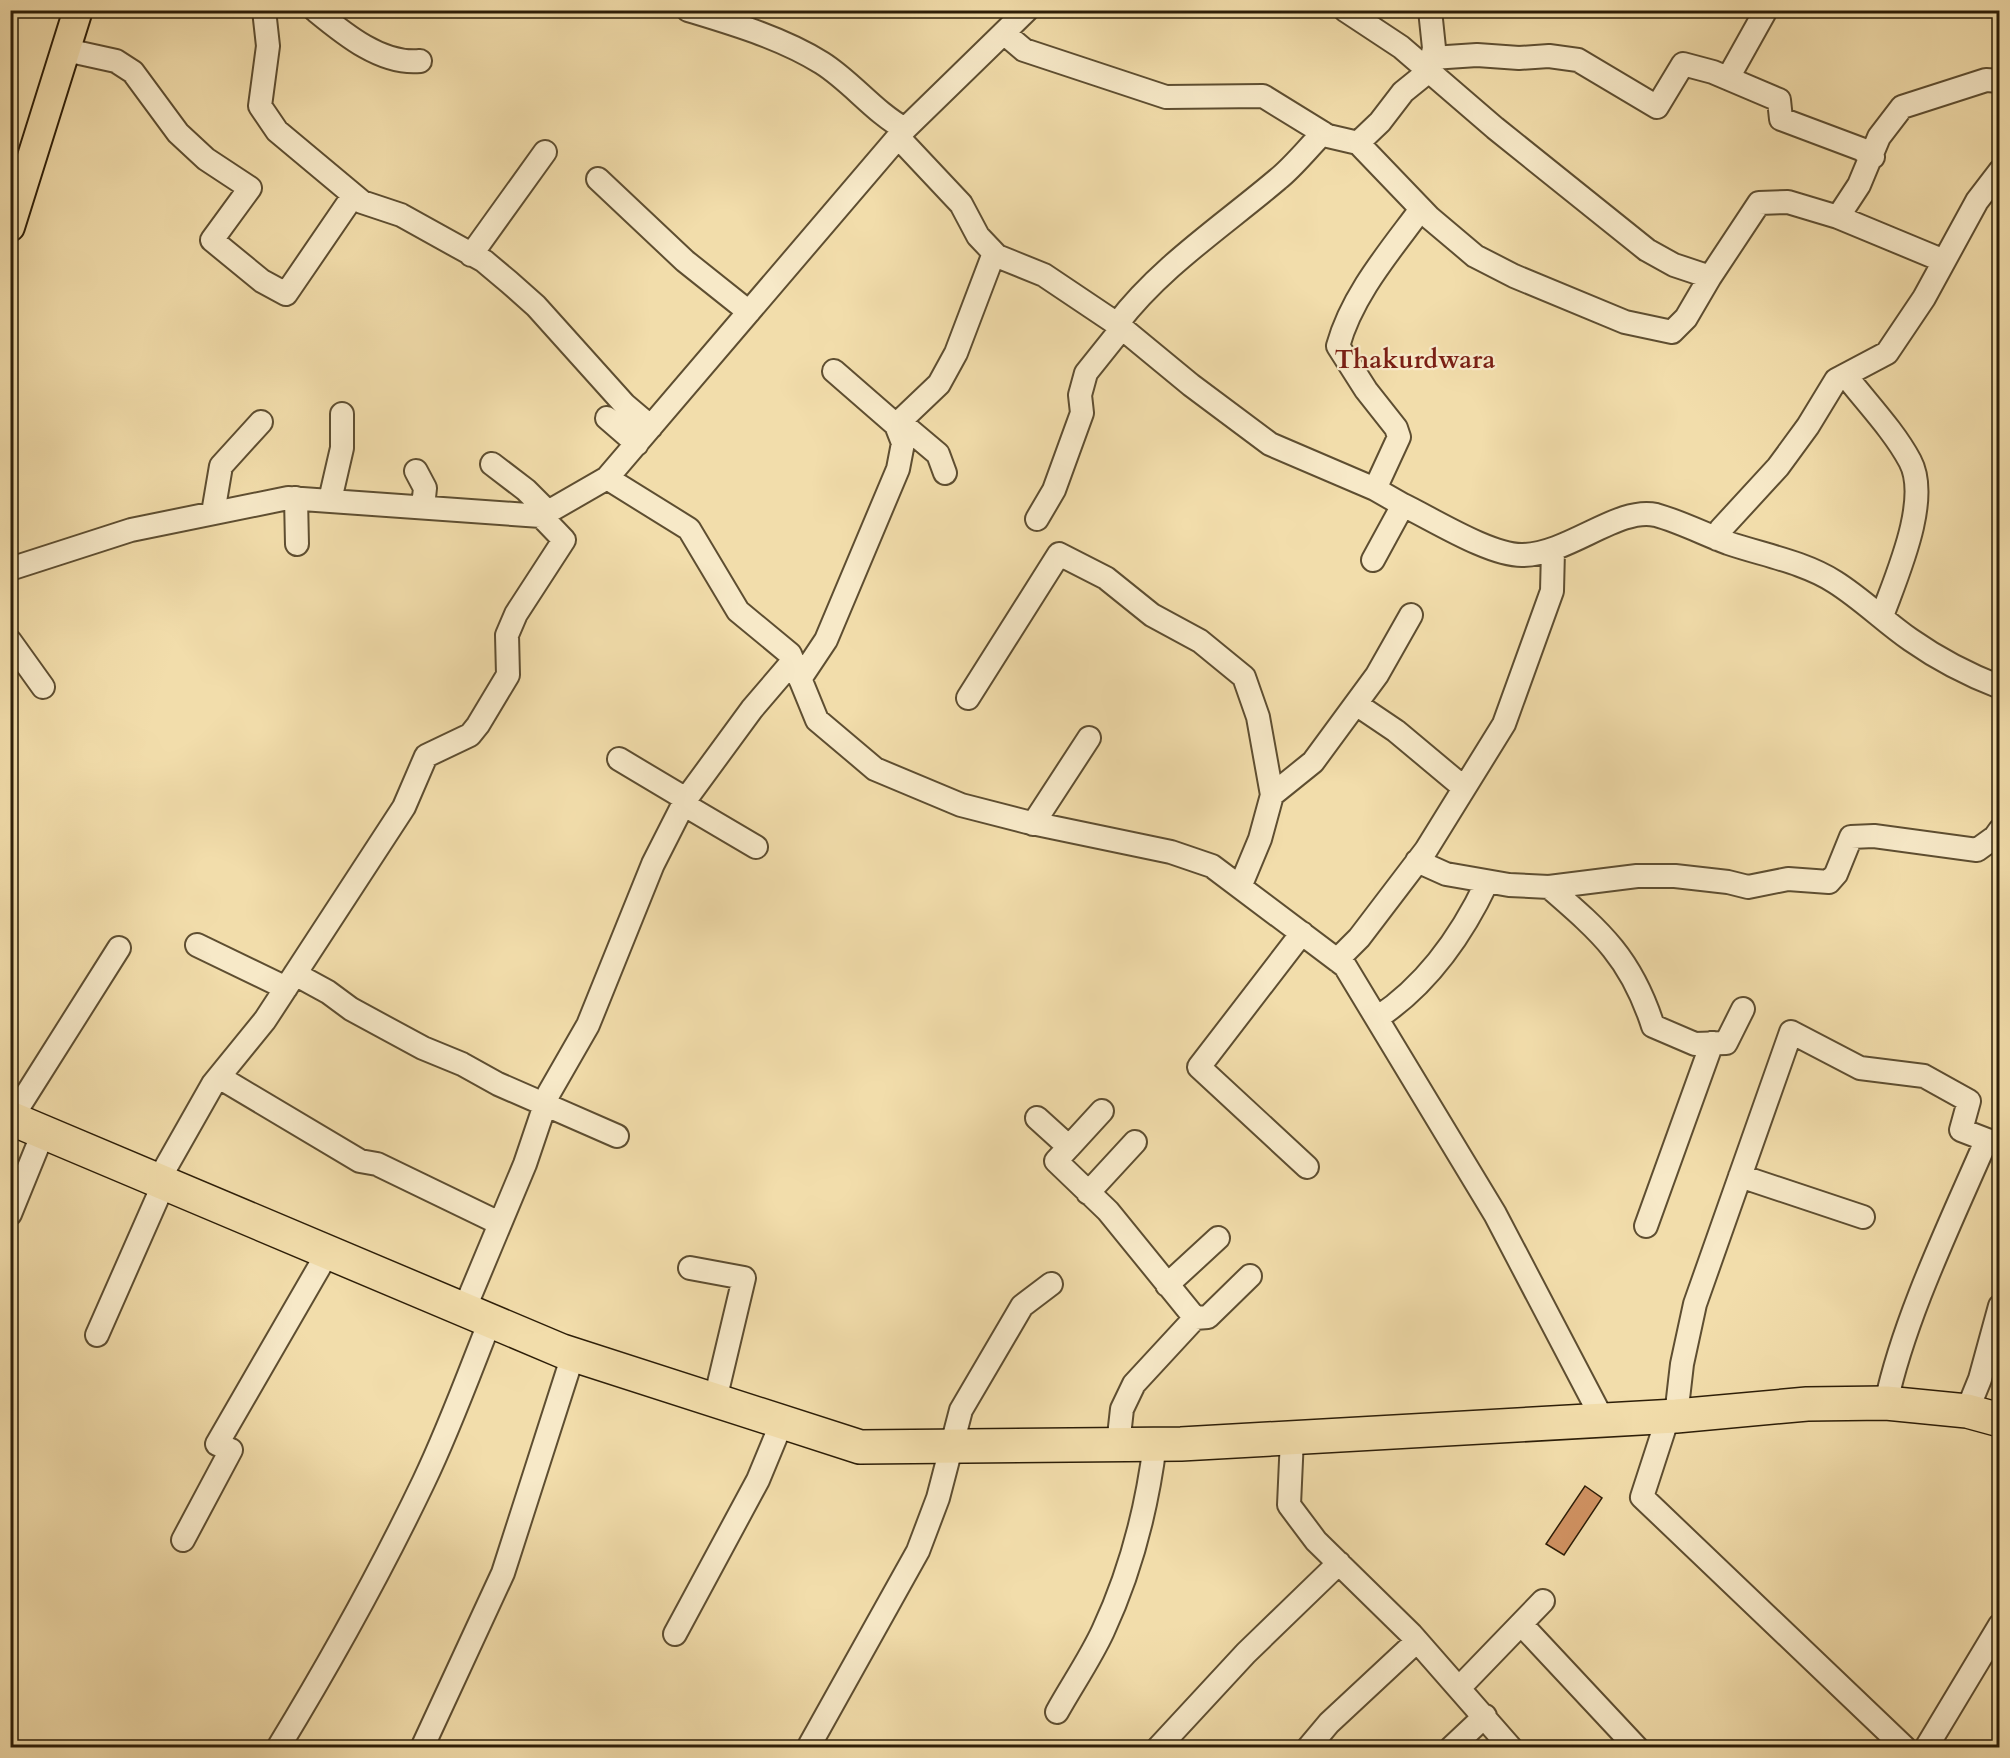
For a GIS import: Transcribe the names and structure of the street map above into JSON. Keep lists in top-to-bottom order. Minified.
{"districts":["Thakurdwara"]}
